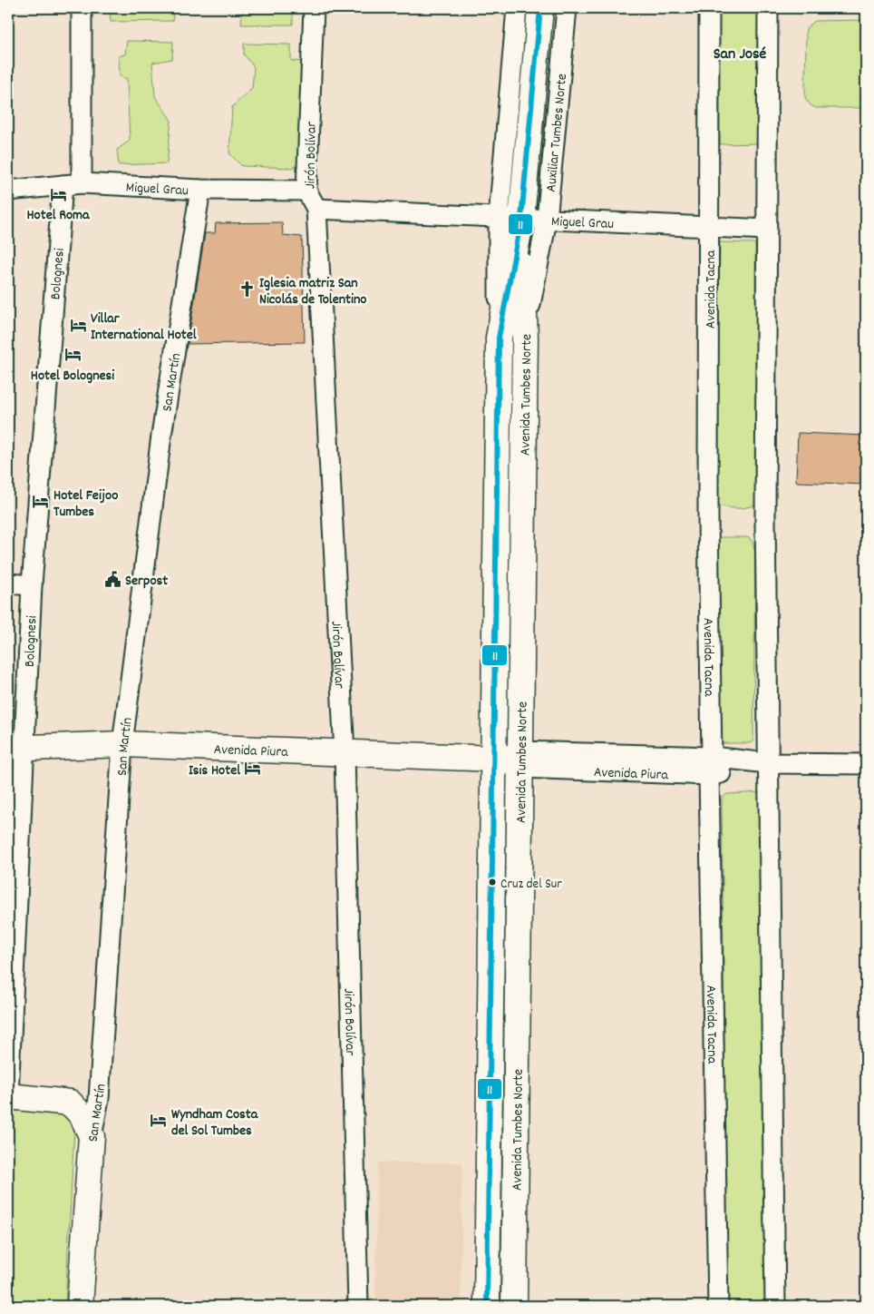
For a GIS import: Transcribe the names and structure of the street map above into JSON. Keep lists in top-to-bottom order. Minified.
{"streets":{"main road":["San Martín","Avenida Tumbes Norte","Avenida Piura"],"street":["Auxiliar Tumbes Norte","Jirón Bolívar","Miguel Grau","Bolognesi","Avenida Tacna"]},"crossings":[["Auxiliar Tumbes Norte","Miguel Grau"],["Auxiliar Tumbes Norte","Avenida Tumbes Norte"],["Jirón Bolívar","Miguel Grau"],["Jirón Bolívar","Avenida Piura"],["Miguel Grau","Bolognesi"],["Miguel Grau","Avenida Tacna"],["Miguel Grau","San Martín"],["Miguel Grau","Avenida Tumbes Norte"],["Bolognesi","Avenida Piura"],["Avenida Tacna","Avenida Piura"],["San Martín","Avenida Piura"],["Avenida Tumbes Norte","Avenida Piura"]],"districts":["San José"],"places":{"hotel":["Hotel Roma","Villar International Hotel","Hotel Bolognesi","Hotel Feijoo Tumbes","Isis Hotel","Wyndham Costa del Sol Tumbes"],"church":["Iglesia matriz San Nicolás de Tolentino"],"public building":["Serpost"],"other":["Cruz del Sur"]},"lines":["transit line 11"]}
